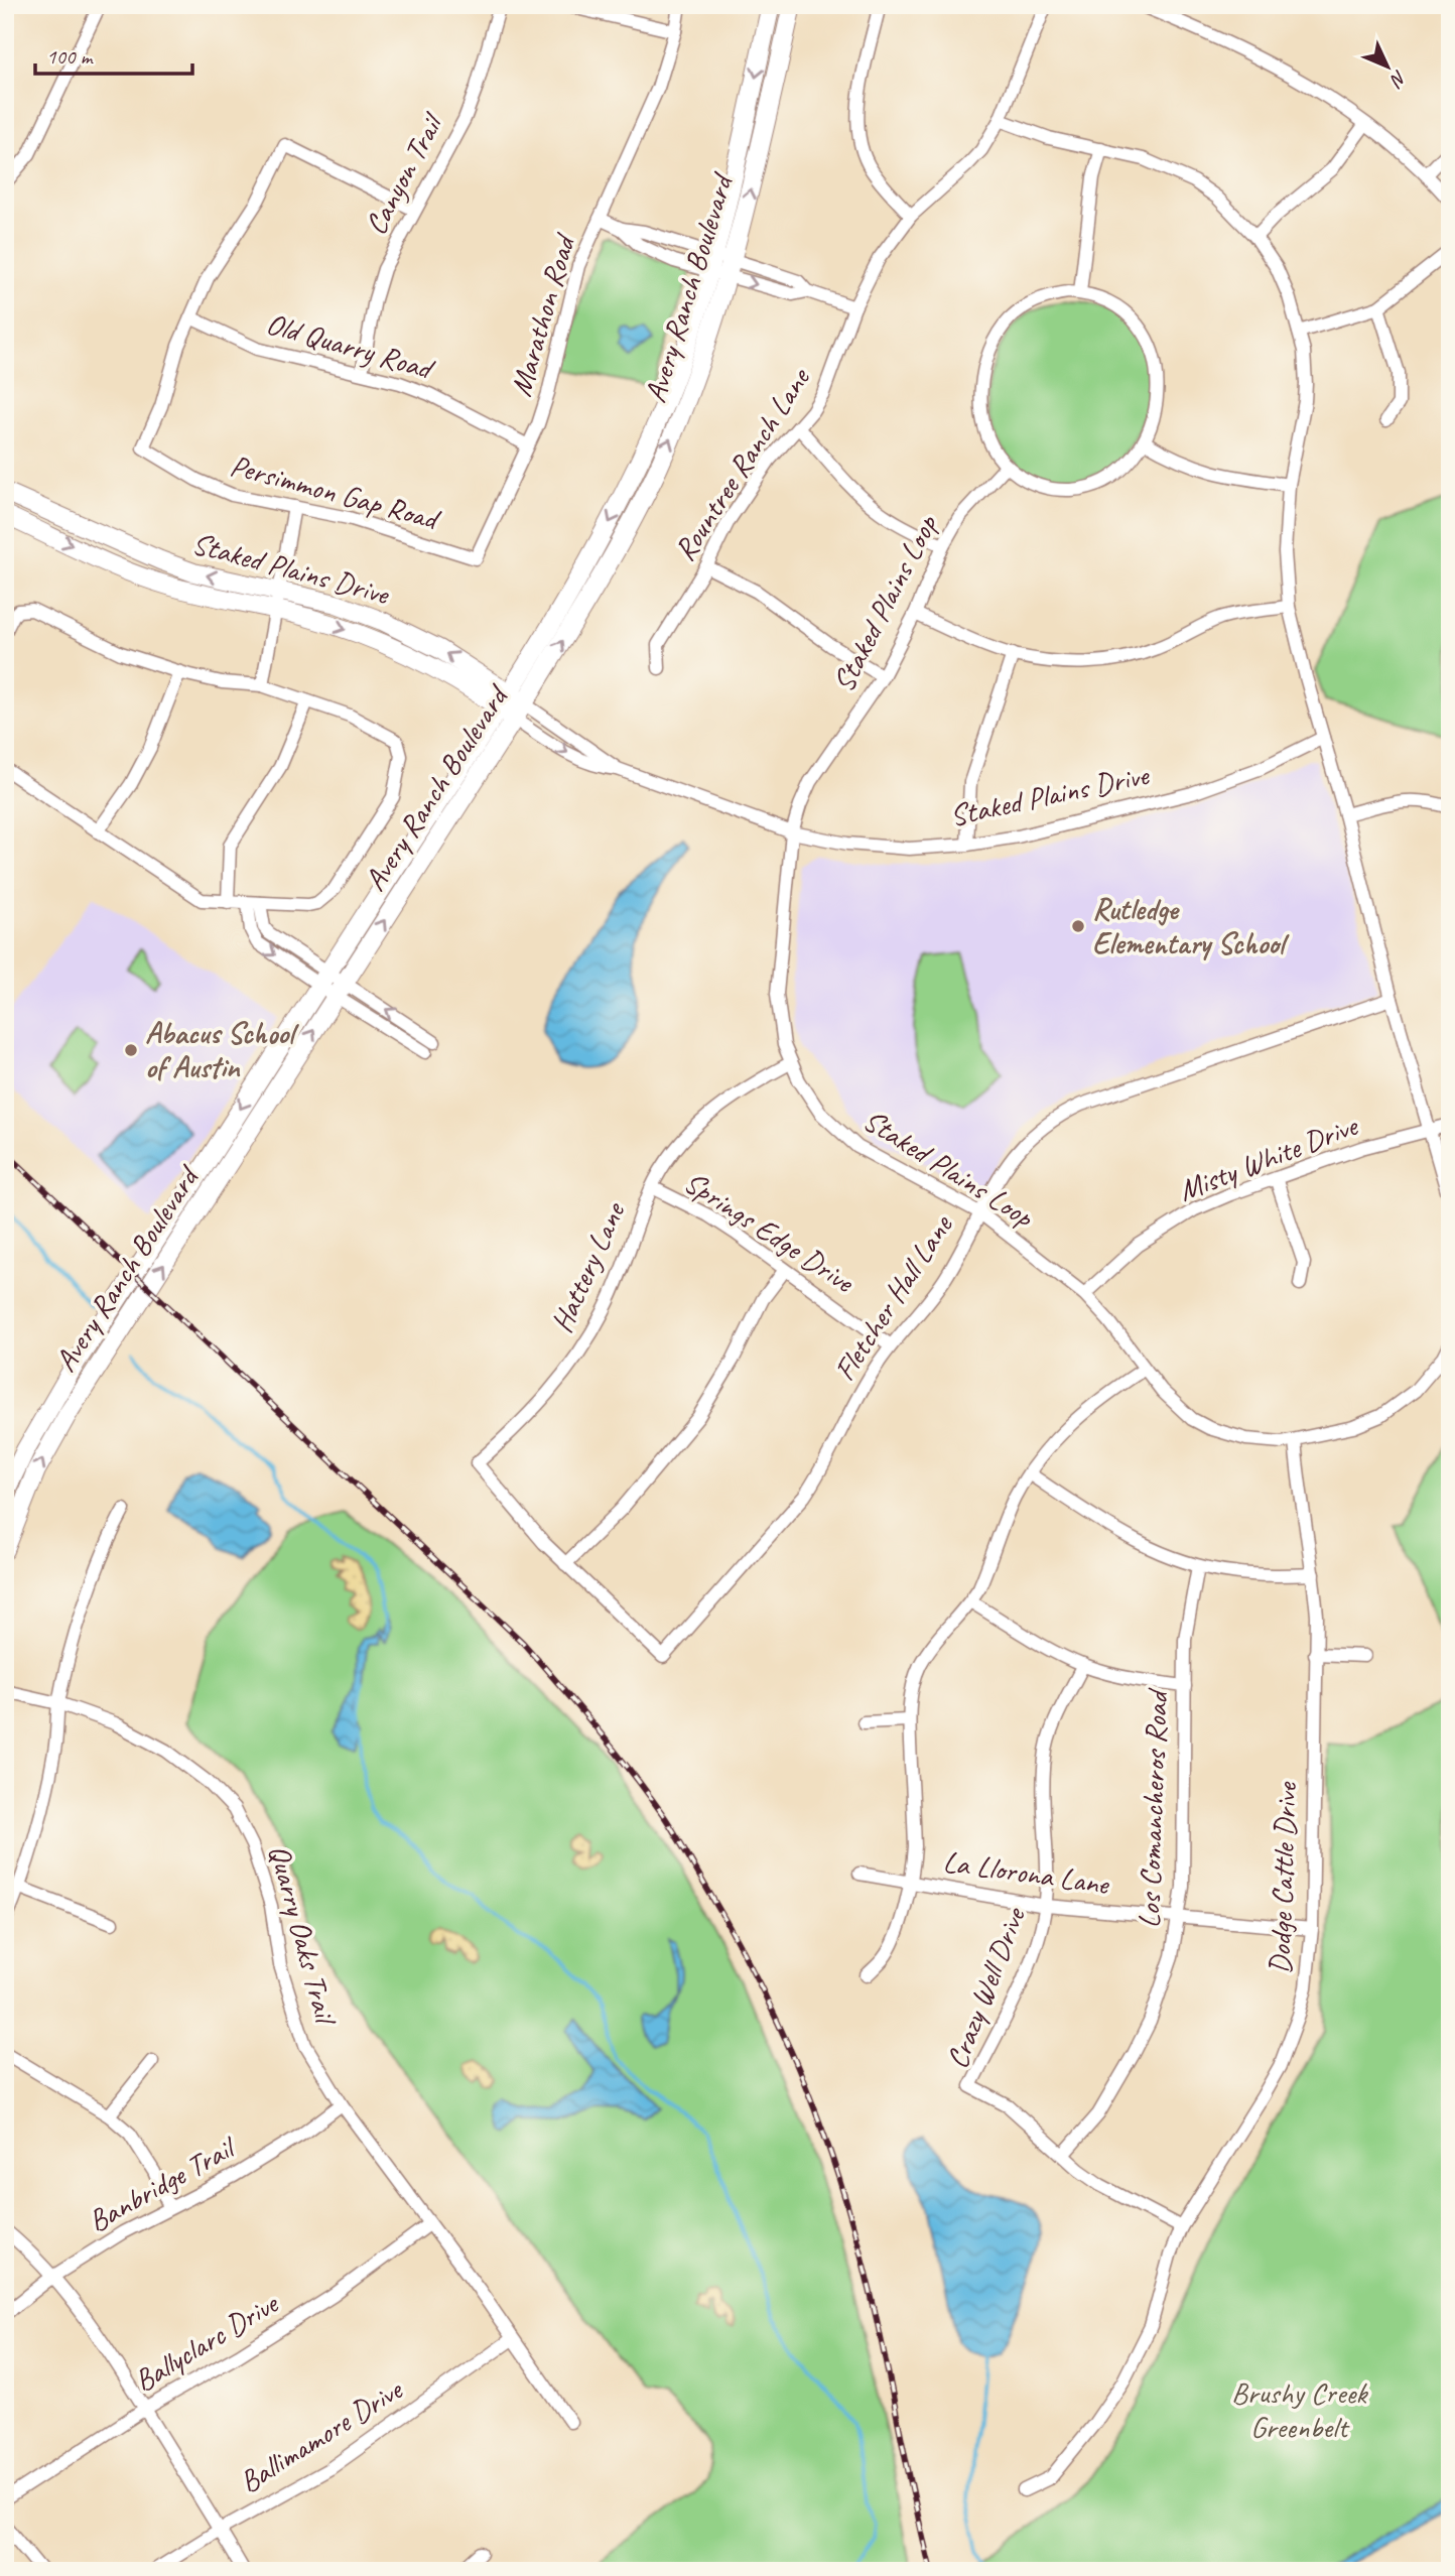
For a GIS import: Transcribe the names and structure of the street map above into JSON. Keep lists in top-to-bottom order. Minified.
{"streets":{"main road":["Avery Ranch Boulevard","Staked Plains Drive"],"street":["Canyon Trail","Marathon Road","Old Quarry Road","Rountree Ranch Lane","Persimmon Gap Road","Staked Plains Loop","Misty White Drive","Springs Edge Drive","Hattery Lane","Fletcher Hall Lane","Los Comancheros Road","La Llorona Lane","Dodge Cattle Drive","Quarry Oaks Trail","Crazy Well Drive","Banbridge Trail","Ballyclarc Drive","Ballimamore Drive"]},"crossings":[["Canyon Trail","Old Quarry Road"],["Avery Ranch Boulevard","Staked Plains Drive"],["Marathon Road","Old Quarry Road"],["Marathon Road","Persimmon Gap Road"],["Old Quarry Road","Persimmon Gap Road"],["Staked Plains Drive","Staked Plains Loop"],["Staked Plains Loop","Misty White Drive"],["Staked Plains Loop","Hattery Lane"],["Staked Plains Loop","Fletcher Hall Lane"],["Staked Plains Loop","Dodge Cattle Drive"],["Springs Edge Drive","Hattery Lane"],["Springs Edge Drive","Fletcher Hall Lane"],["Hattery Lane","Fletcher Hall Lane"],["Los Comancheros Road","La Llorona Lane"],["Los Comancheros Road","Crazy Well Drive"],["La Llorona Lane","Dodge Cattle Drive"],["La Llorona Lane","Crazy Well Drive"],["Dodge Cattle Drive","Crazy Well Drive"],["Quarry Oaks Trail","Banbridge Trail"],["Quarry Oaks Trail","Ballyclarc Drive"],["Quarry Oaks Trail","Ballimamore Drive"]],"parks":["Brushy Creek Greenbelt"],"places":["Rutledge Elementary School","Abacus School of Austin"],"scale_bar":"100 m","north":"bottom right"}
